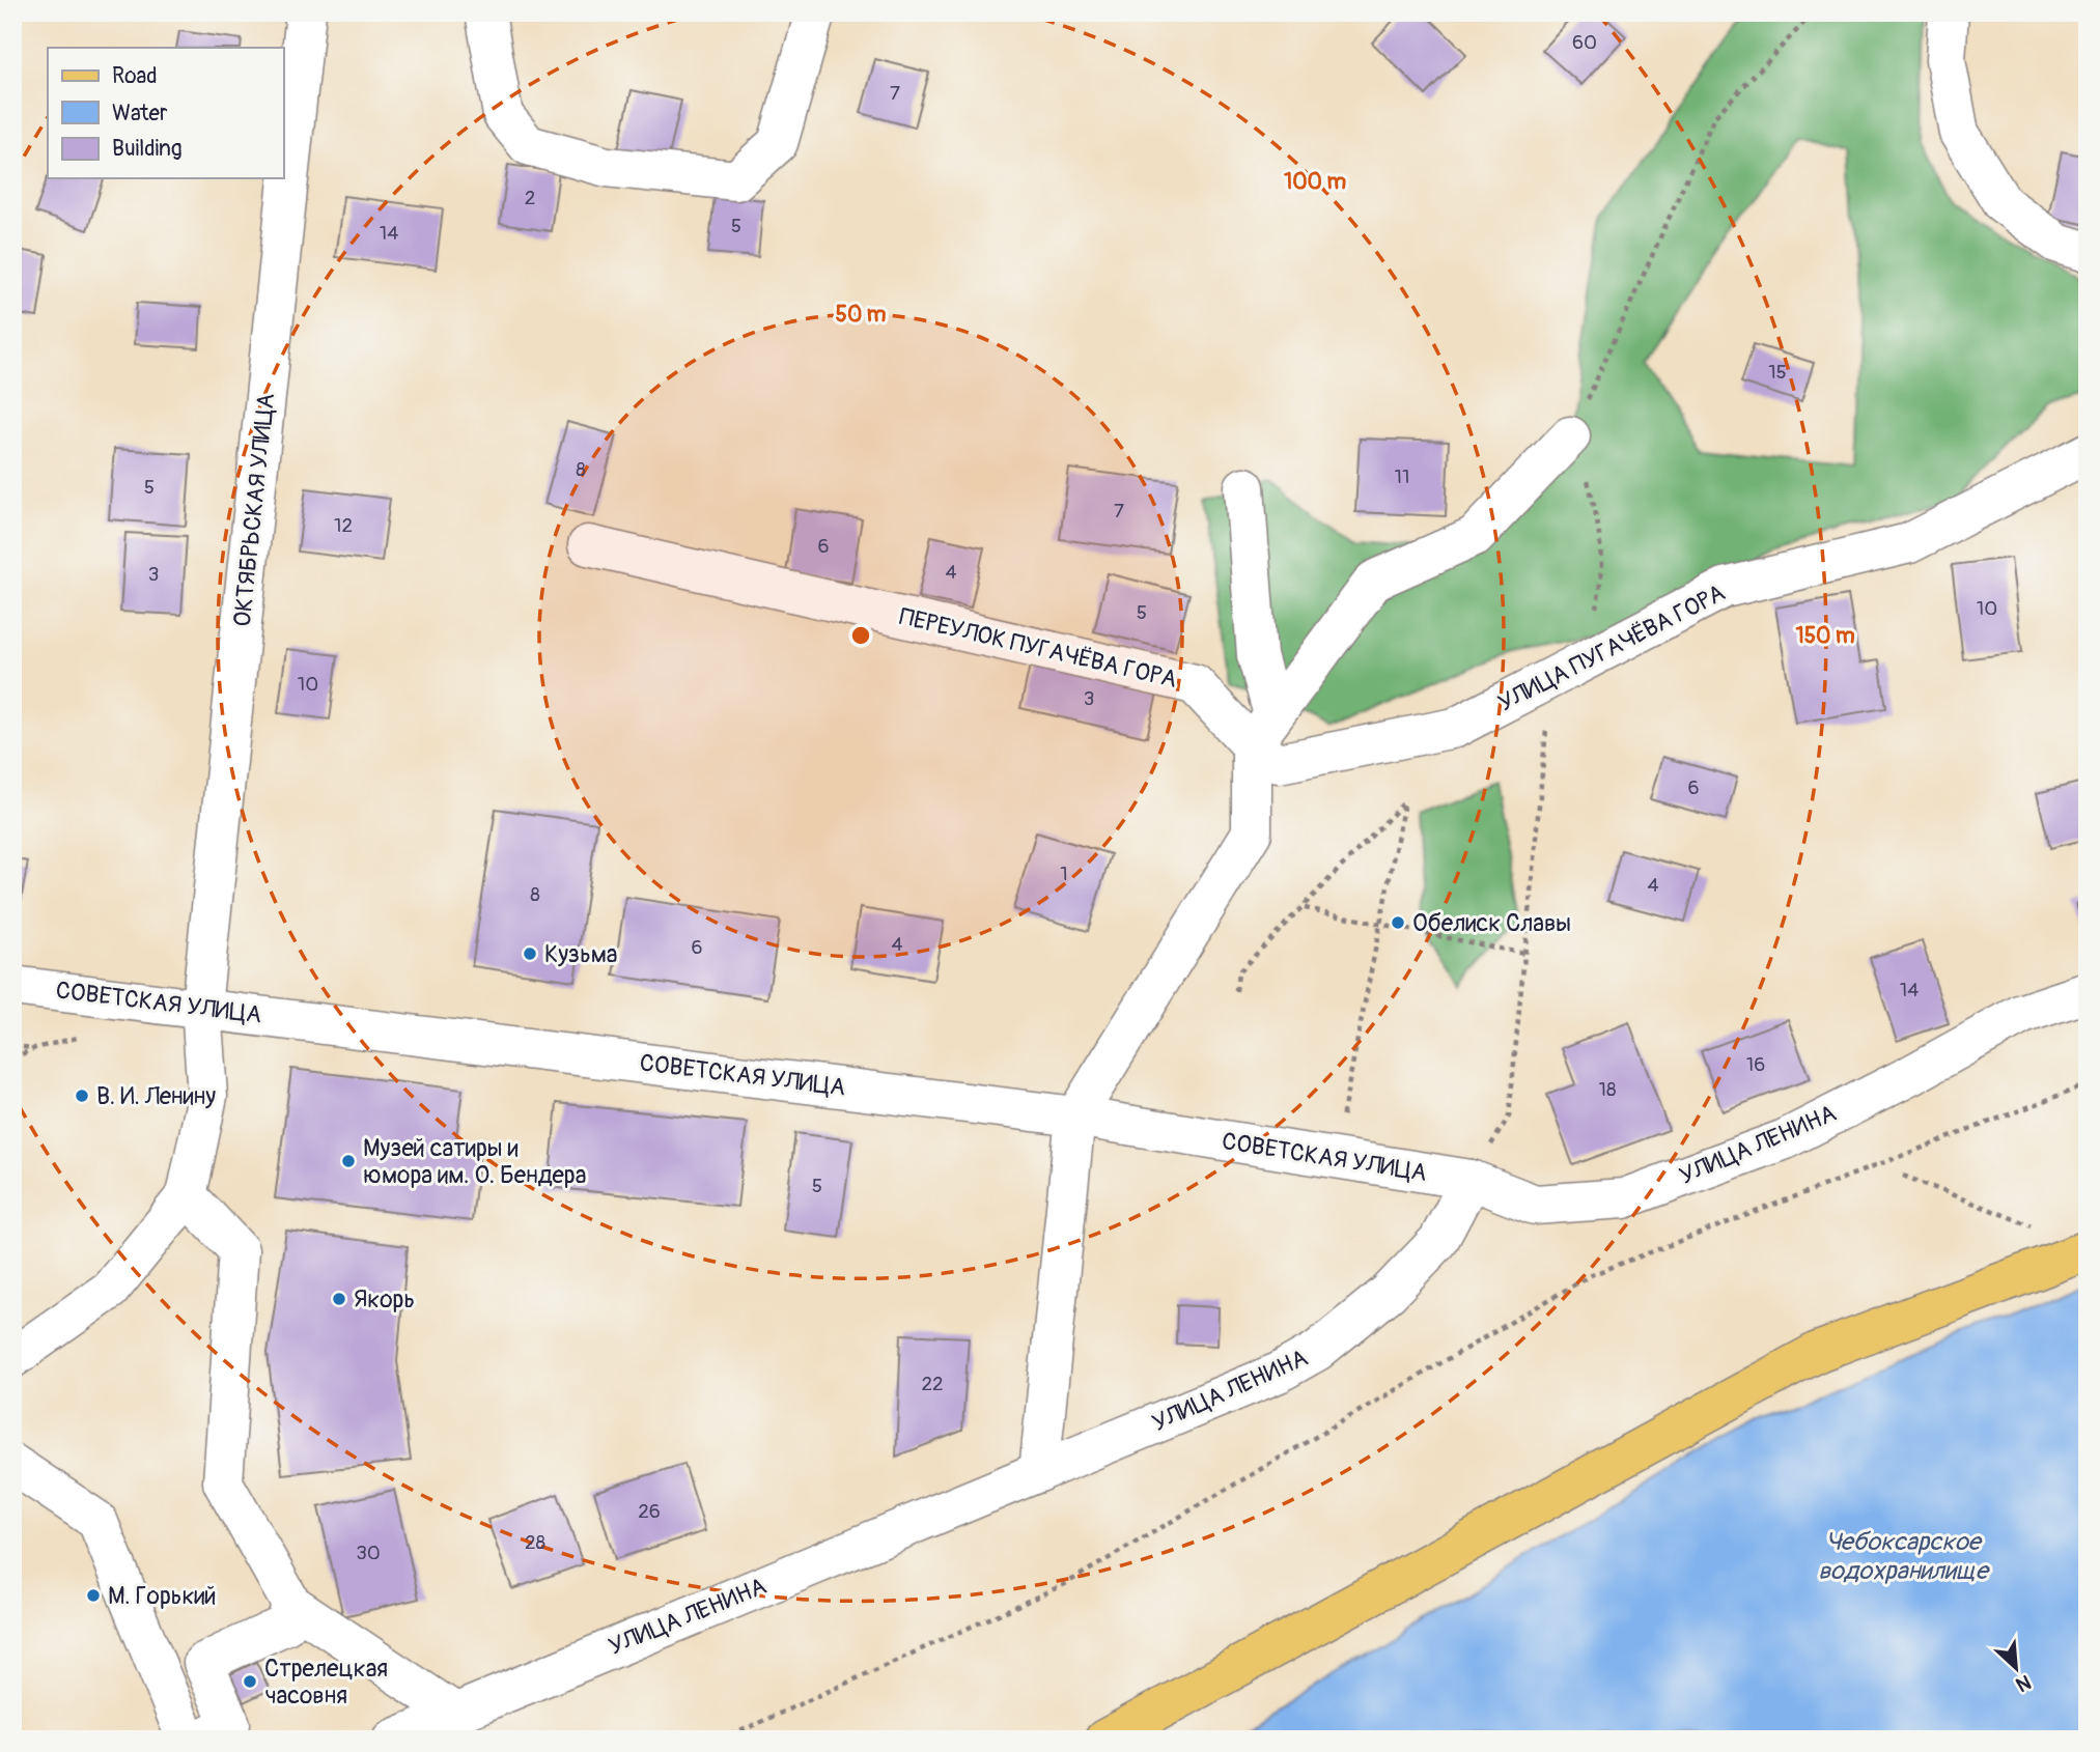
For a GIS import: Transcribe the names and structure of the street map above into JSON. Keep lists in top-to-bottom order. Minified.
{"streets":{"street":["ОКТЯБРЬСКАЯ УЛИЦА","ПЕРЕУЛОК ПУГАЧЁВА ГОРА","УЛИЦА ПУГАЧЁВА ГОРА","СОВЕТСКАЯ УЛИЦА","УЛИЦА ЛЕНИНА"]},"crossings":[["ОКТЯБРЬСКАЯ УЛИЦА","СОВЕТСКАЯ УЛИЦА"],["ПЕРЕУЛОК ПУГАЧЁВА ГОРА","УЛИЦА ПУГАЧЁВА ГОРА"],["СОВЕТСКАЯ УЛИЦА","УЛИЦА ЛЕНИНА"]],"water":["Чебоксарское водохранилище"],"places":["Обелиск Славы","Кузьма","В. И. Ленину","Музей сатиры и юмора им. О. Бендера","Якорь","М. Горький","Стрелецкая часовня"],"house_numbers":["60","7","2","5","14","15","8","11","5","7","12","6","4","3","10","5","10","3","6","1","4","8","4","6","14","16","18","5","22","26","28","30"],"legend":["Road","Water","Building"],"north":"bottom right","rings":["100 m","50 m","150 m"]}
